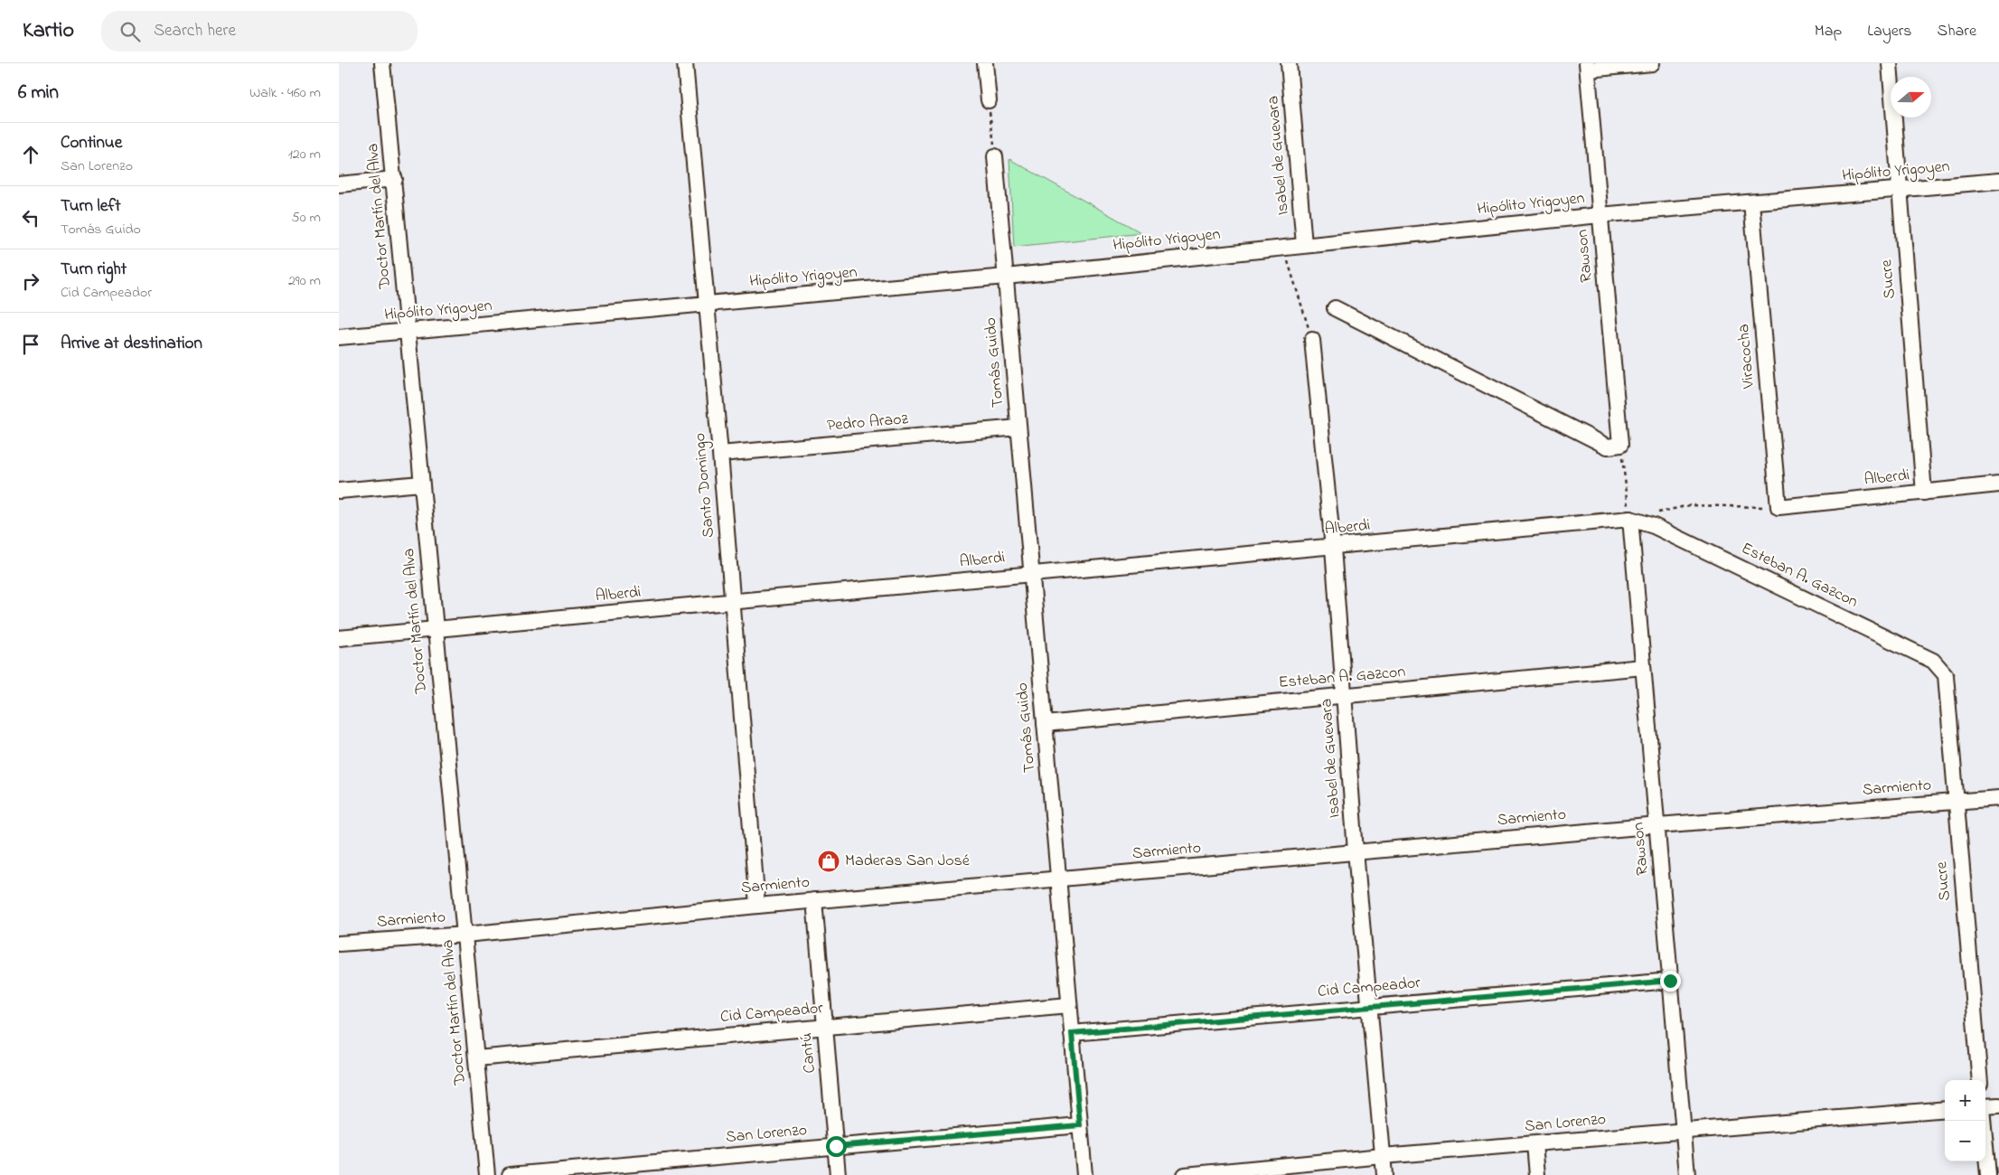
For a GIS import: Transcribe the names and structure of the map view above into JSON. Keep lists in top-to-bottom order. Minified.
{"streets":{"street":["Isabel de Guevara","Hipólito Yrigoyen","Doctor Martín del Alva","Rawson","Sucre","Viracocha","Tomás Guido","Pedro Araoz","Alberdi","Santo Domingo","Esteban A. Gazcon","Sarmiento","Cid Campeador","Cantú","San Lorenzo"]},"crossings":[["Isabel de Guevara","Hipólito Yrigoyen"],["Isabel de Guevara","Alberdi"],["Isabel de Guevara","Esteban A. Gazcon"],["Isabel de Guevara","Sarmiento"],["Isabel de Guevara","Cid Campeador"],["Isabel de Guevara","San Lorenzo"],["Hipólito Yrigoyen","Doctor Martín del Alva"],["Hipólito Yrigoyen","Rawson"],["Hipólito Yrigoyen","Sucre"],["Hipólito Yrigoyen","Viracocha"],["Hipólito Yrigoyen","Tomás Guido"],["Hipólito Yrigoyen","Santo Domingo"],["Doctor Martín del Alva","Alberdi"],["Doctor Martín del Alva","Sarmiento"],["Doctor Martín del Alva","Cid Campeador"],["Rawson","Alberdi"],["Rawson","Esteban A. Gazcon"],["Rawson","Sarmiento"],["Rawson","Cid Campeador"],["Rawson","San Lorenzo"],["Sucre","Alberdi"],["Sucre","Esteban A. Gazcon"],["Sucre","Sarmiento"],["Viracocha","Alberdi"],["Tomás Guido","Pedro Araoz"],["Tomás Guido","Alberdi"],["Tomás Guido","Esteban A. Gazcon"],["Tomás Guido","Sarmiento"],["Tomás Guido","Cid Campeador"],["Tomás Guido","San Lorenzo"],["Pedro Araoz","Santo Domingo"],["Alberdi","Santo Domingo"],["Alberdi","Esteban A. Gazcon"],["Santo Domingo","Sarmiento"],["Sarmiento","Cantú"],["Cid Campeador","Cantú"],["Cantú","San Lorenzo"]],"places":{"shop":["Maderas San José"]},"north":"right","page":{"header":"Kartio","search":"Search here","nav":["Map","Layers","Share"],"heading":["6 min","Walk · 460 m"],"list":[["Continue","San Lorenzo","120 m"],["Turn left","Tomás Guido","50 m"],["Turn right","Cid Campeador","290 m"],"Arrive at destination"],"map_buttons":["+","−"]}}
